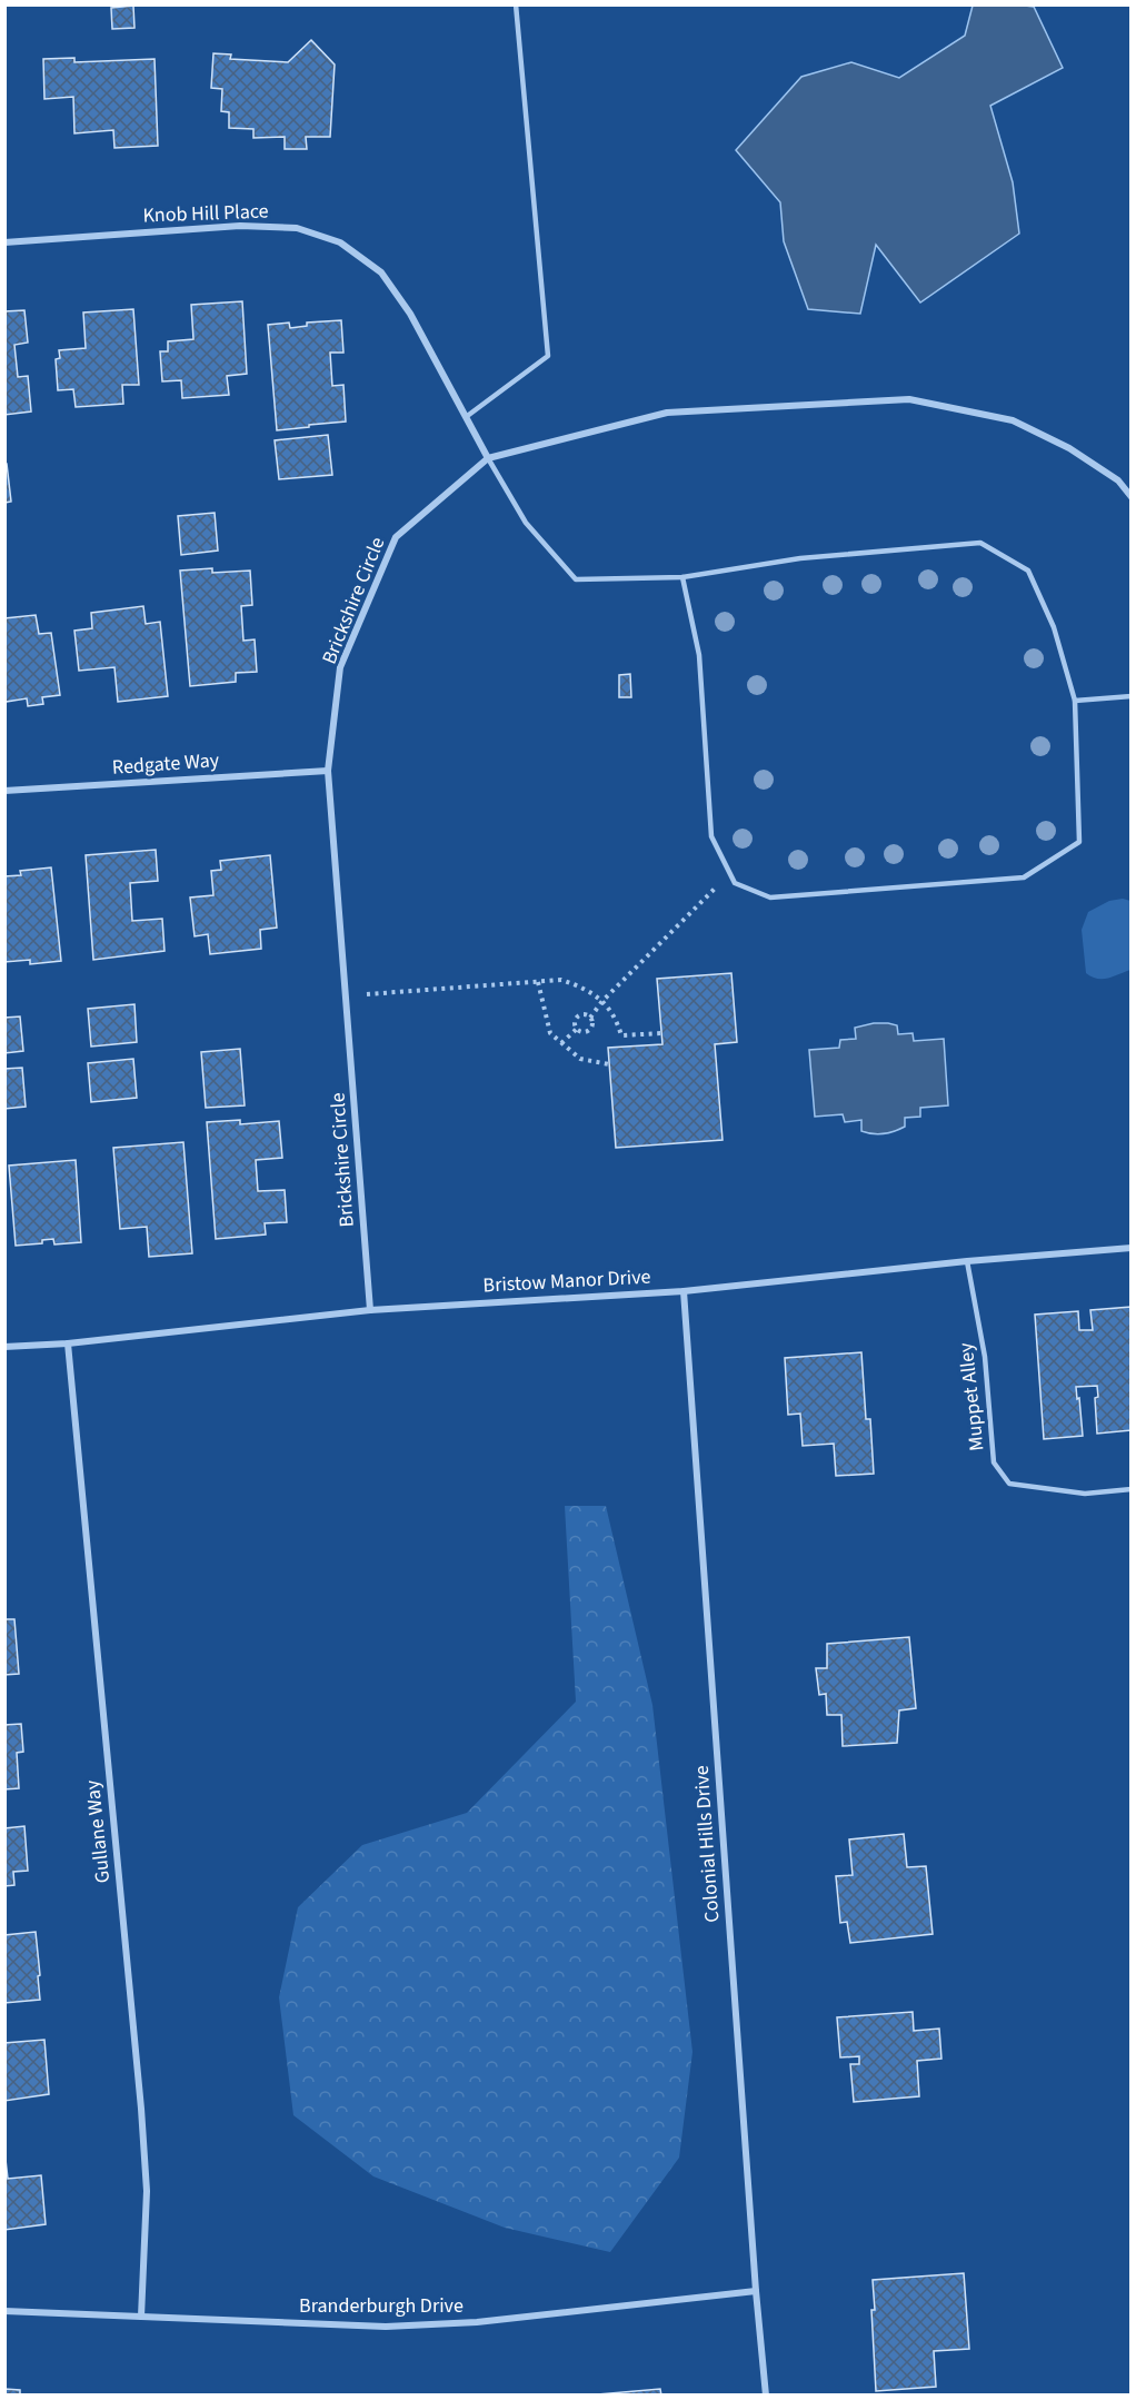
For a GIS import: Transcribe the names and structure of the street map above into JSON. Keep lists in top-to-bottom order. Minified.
{"streets":{"street":["Knob Hill Place","Brickshire Circle","Redgate Way","Bristow Manor Drive","Gullane Way","Colonial Hills Drive","Branderburgh Drive"],"lane":["Muppet Alley"]},"crossings":[["Knob Hill Place","Brickshire Circle"],["Brickshire Circle","Redgate Way"],["Brickshire Circle","Bristow Manor Drive"],["Bristow Manor Drive","Muppet Alley"],["Bristow Manor Drive","Gullane Way"],["Bristow Manor Drive","Colonial Hills Drive"],["Gullane Way","Branderburgh Drive"],["Colonial Hills Drive","Branderburgh Drive"]]}
